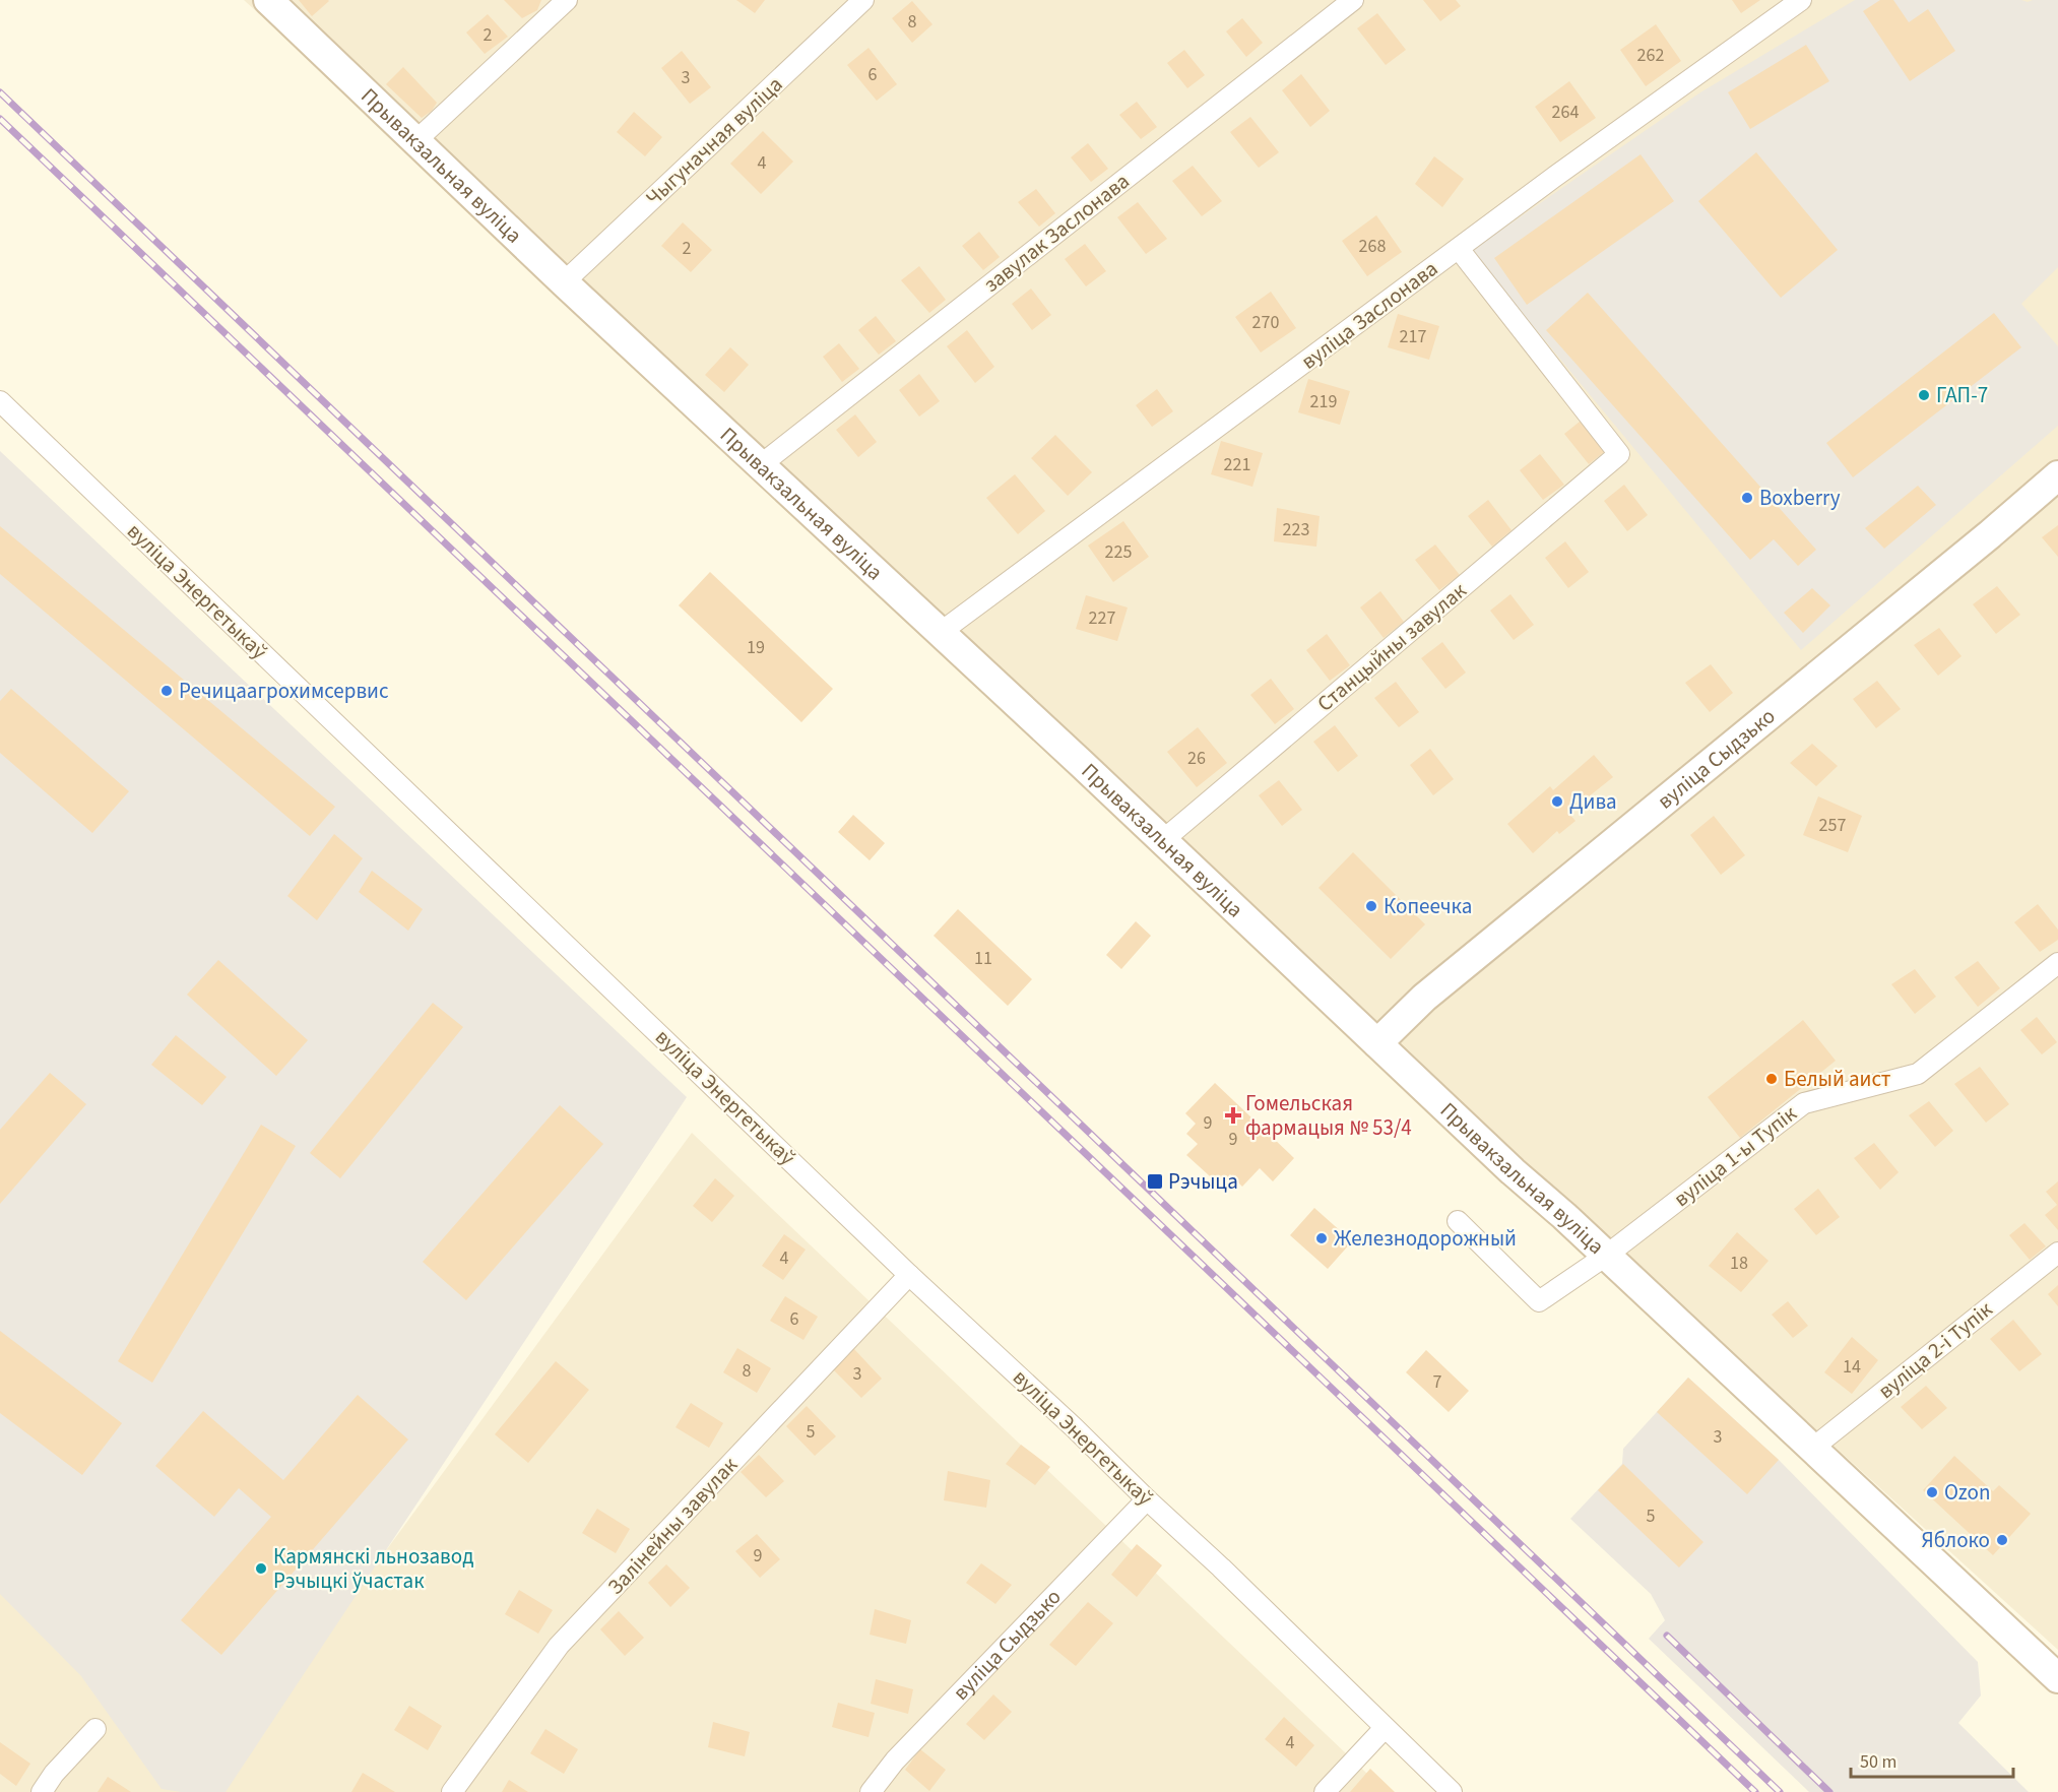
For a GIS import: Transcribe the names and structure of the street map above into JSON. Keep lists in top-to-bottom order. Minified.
{"streets":{"main road":["Прывакзальная вуліца","вуліца Сыдзько"],"street":["Чыгуначная вуліца","завулак Заслонава","вуліца Заслонава","вуліца Энергетыкаў","Станцыйны завулак","вуліца 1-ы Тупік","вуліца 2-і Тупік","Залінейны завулак"]},"crossings":[["Чыгуначная вуліца","Прывакзальная вуліца"],["Прывакзальная вуліца","завулак Заслонава"],["Прывакзальная вуліца","вуліца Заслонава"],["Прывакзальная вуліца","Станцыйны завулак"],["Прывакзальная вуліца","вуліца Сыдзько"],["Прывакзальная вуліца","вуліца 1-ы Тупік"],["Прывакзальная вуліца","вуліца 2-і Тупік"],["вуліца Заслонава","Станцыйны завулак"],["вуліца Энергетыкаў","вуліца Сыдзько"],["вуліца Энергетыкаў","Залінейны завулак"]],"places":{"other":["ГАП-7","Boxberry","Речицаагрохимсервис","Дива","Копеечка","Белый аист","Железнодорожный","Ozon","Яблоко","Кармянскі льнозавод Рэчыцкі ўчастак"],"health":["Гомельская фармацыя № 53/4"],"transit":["Рэчыца"]},"house_numbers":["8","2","262","6","3","264","4","268","2","270","217","219","221","223","225","227","19","26","257","11","9","9","4","18","6","14","8","3","7","5","3","5","9","4"],"scale_bar":"50 m"}
